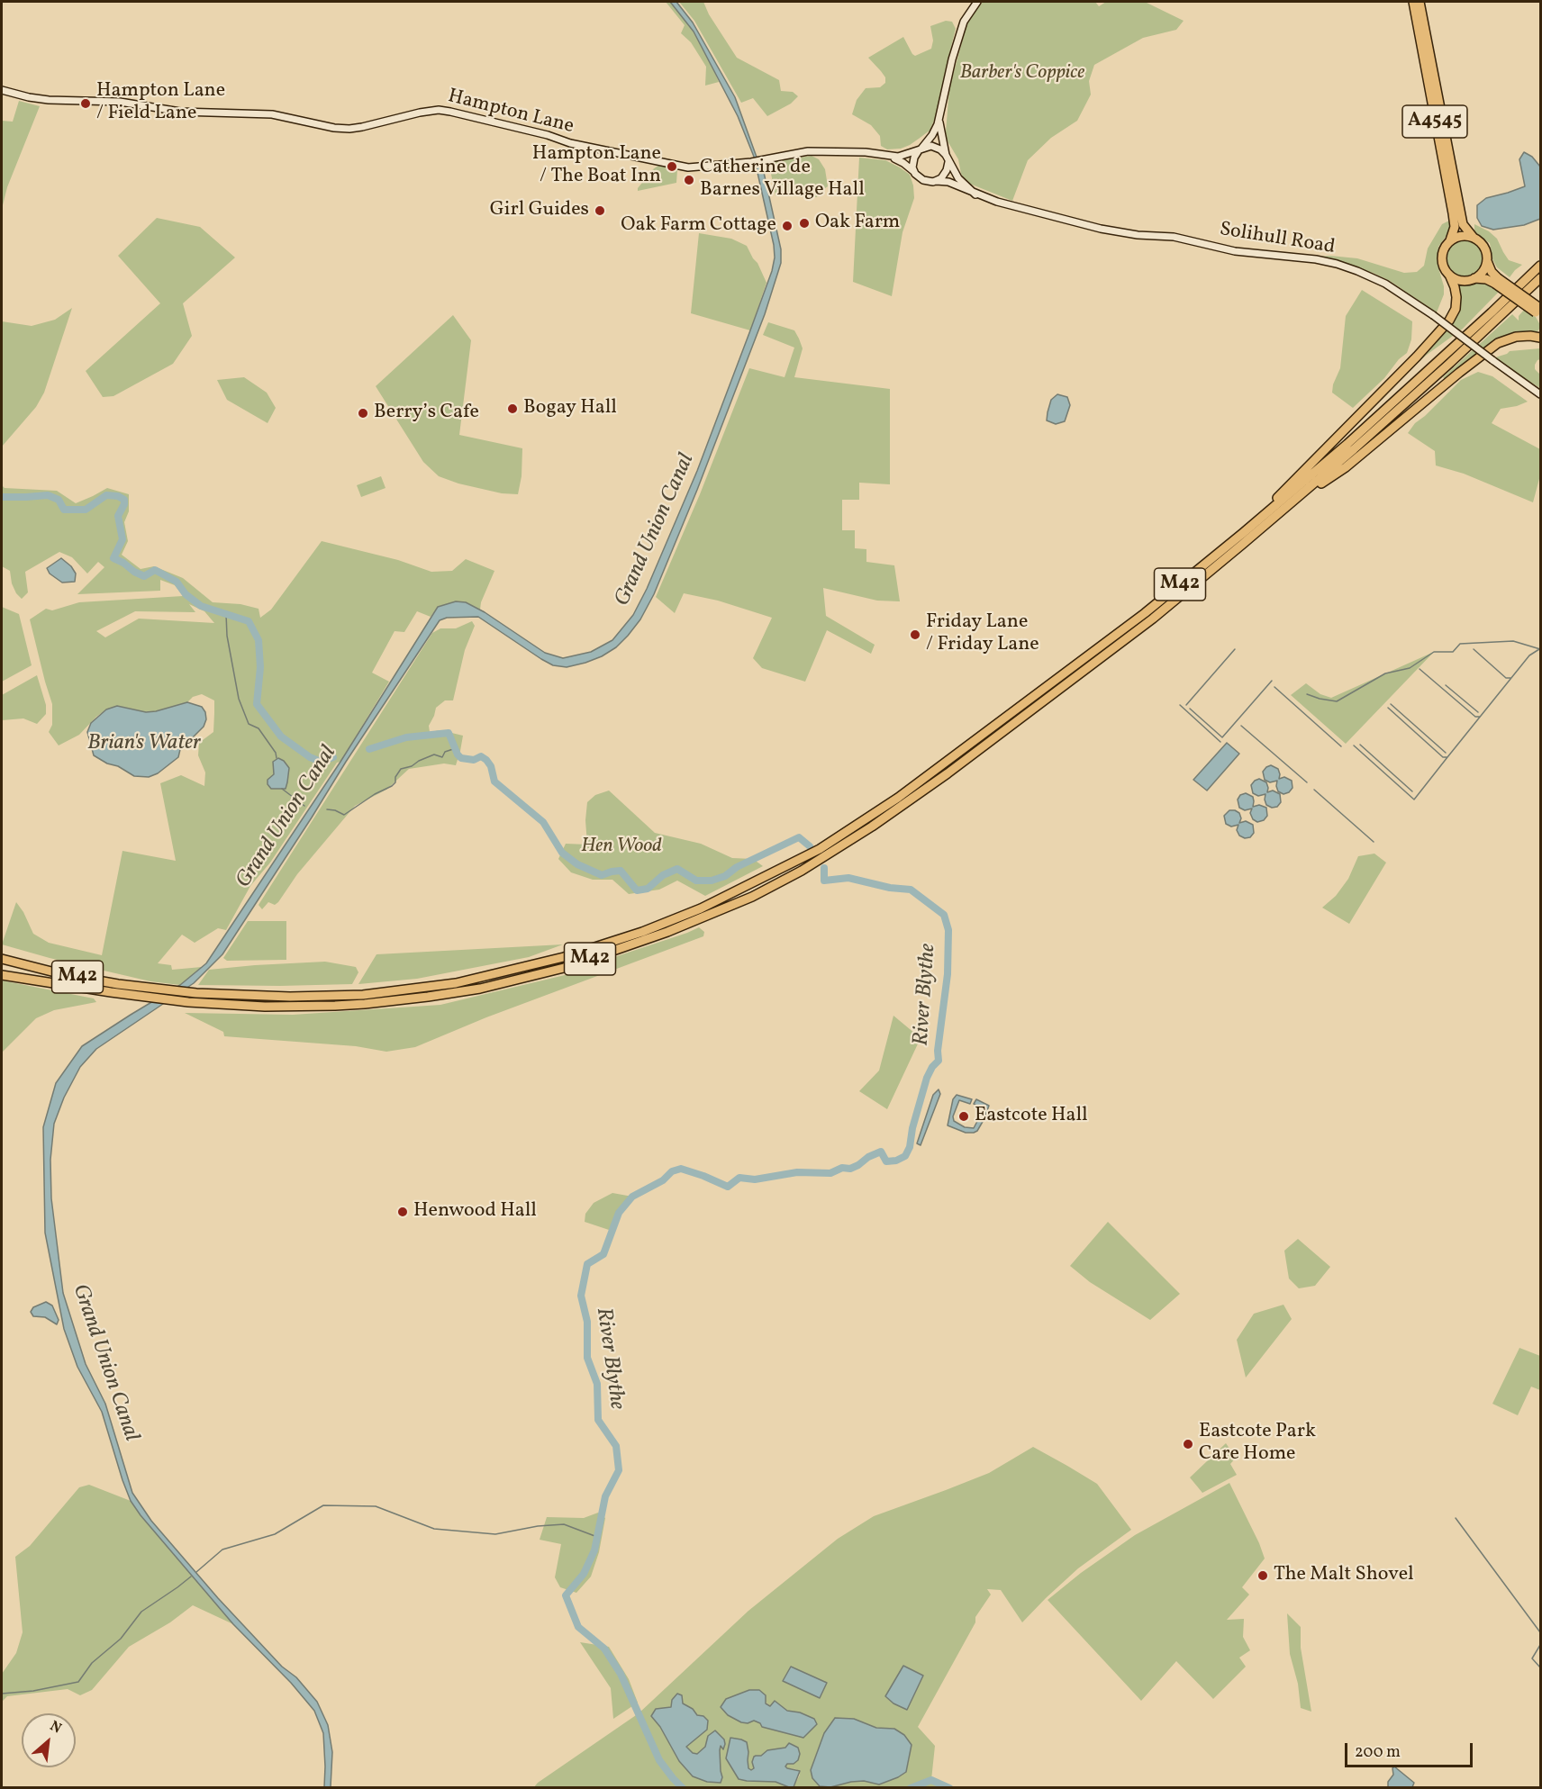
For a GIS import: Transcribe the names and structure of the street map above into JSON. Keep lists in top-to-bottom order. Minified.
{"streets":{"highway":["A4545","M42"],"main road":["Hampton Lane","Solihull Road"]},"crossings":[["Hampton Lane","Solihull Road"],["A4545","M42"]],"water":["Grand Union Canal","Brian's Water","River Blythe"],"parks":["Barber's Coppice","Hen Wood"],"places":["Hampton Lane / Field Lane","Hampton Lane / The Boat Inn","Catherine de Barnes Village Hall","Girl Guides","Oak Farm","Oak Farm Cottage","Bogay Hall","Berry’s Cafe","Friday Lane / Friday Lane","Eastcote Hall","Henwood Hall","Eastcote Park Care Home","The Malt Shovel"],"scale_bar":"200 m","north":"top right"}
